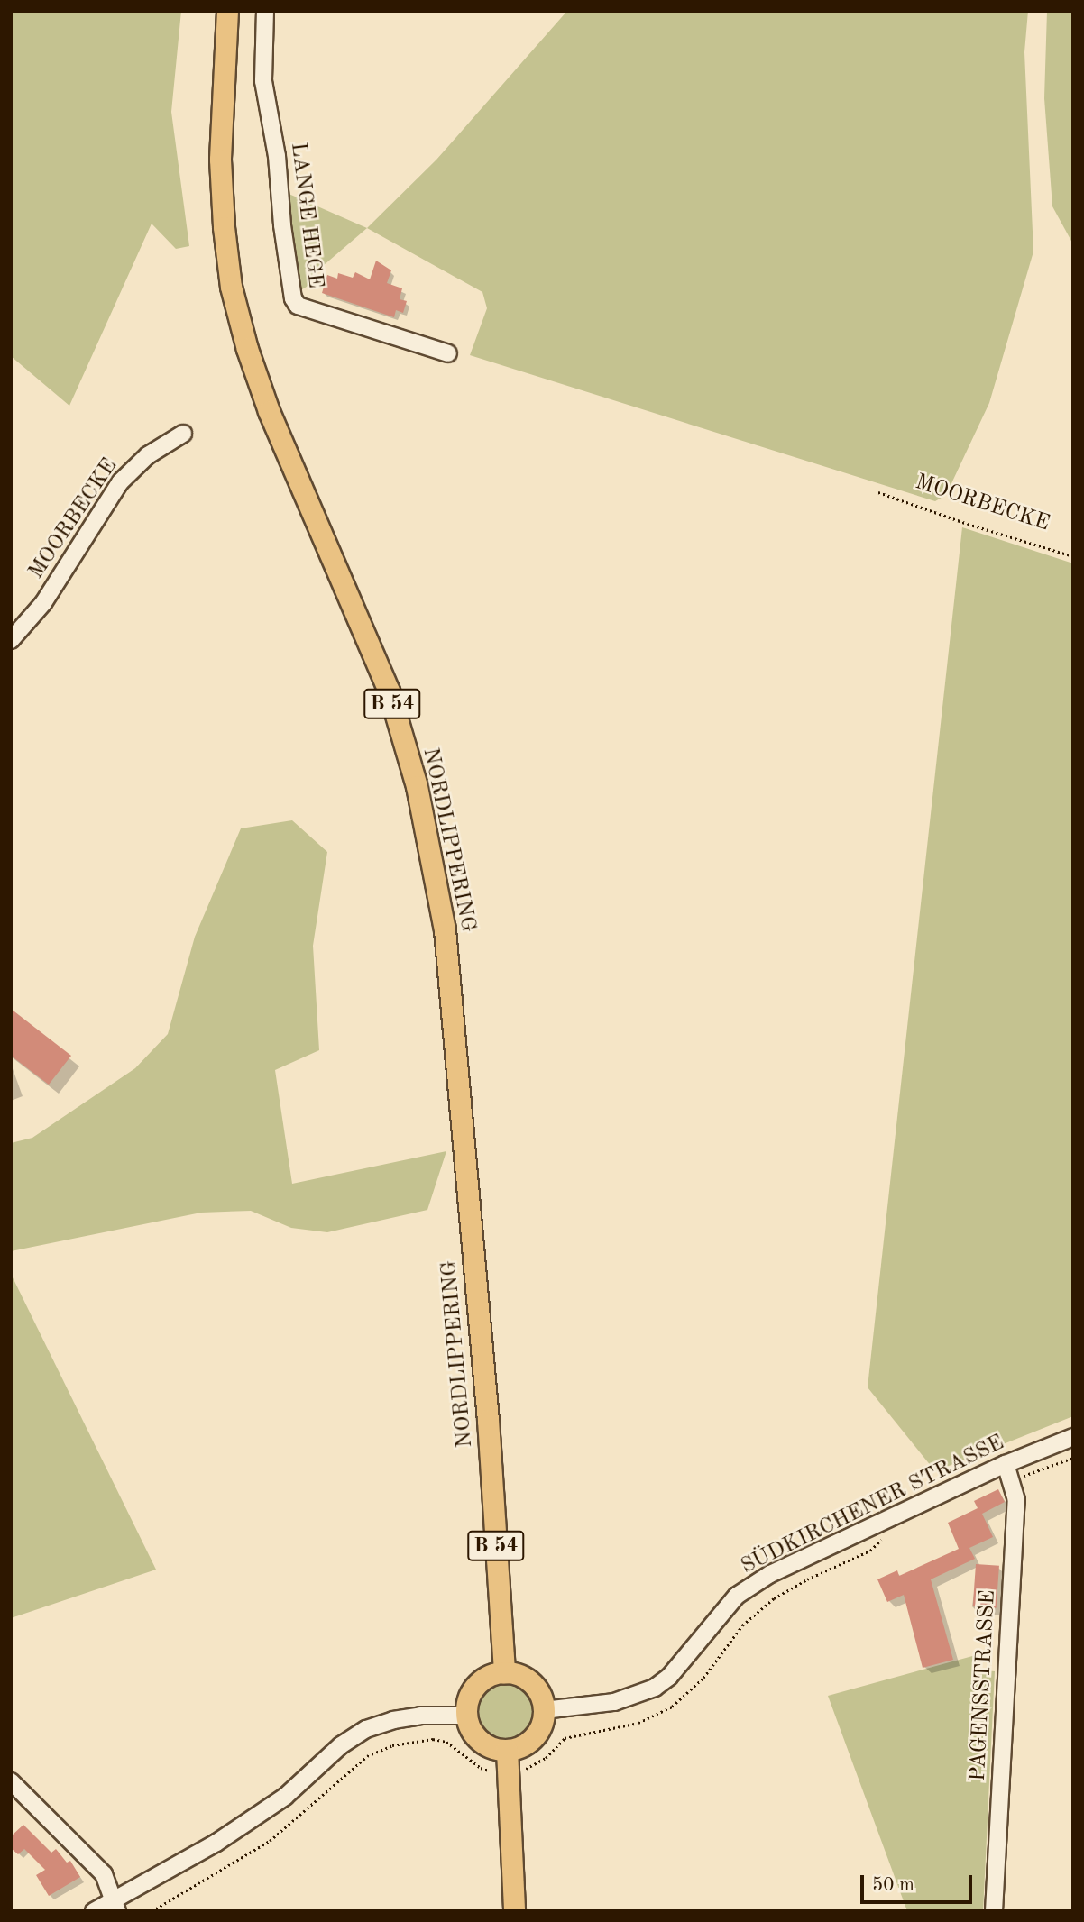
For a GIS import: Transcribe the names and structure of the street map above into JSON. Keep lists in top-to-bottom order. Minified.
{"streets":{"main road":["B 54","NORDLIPPERING"],"street":["LANGE HEGE","MOORBECKE","SÜDKIRCHENER STRASSE","PAGENSSTRASSE"]},"crossings":[["NORDLIPPERING","SÜDKIRCHENER STRASSE"],["SÜDKIRCHENER STRASSE","PAGENSSTRASSE"]],"scale_bar":"50 m"}
